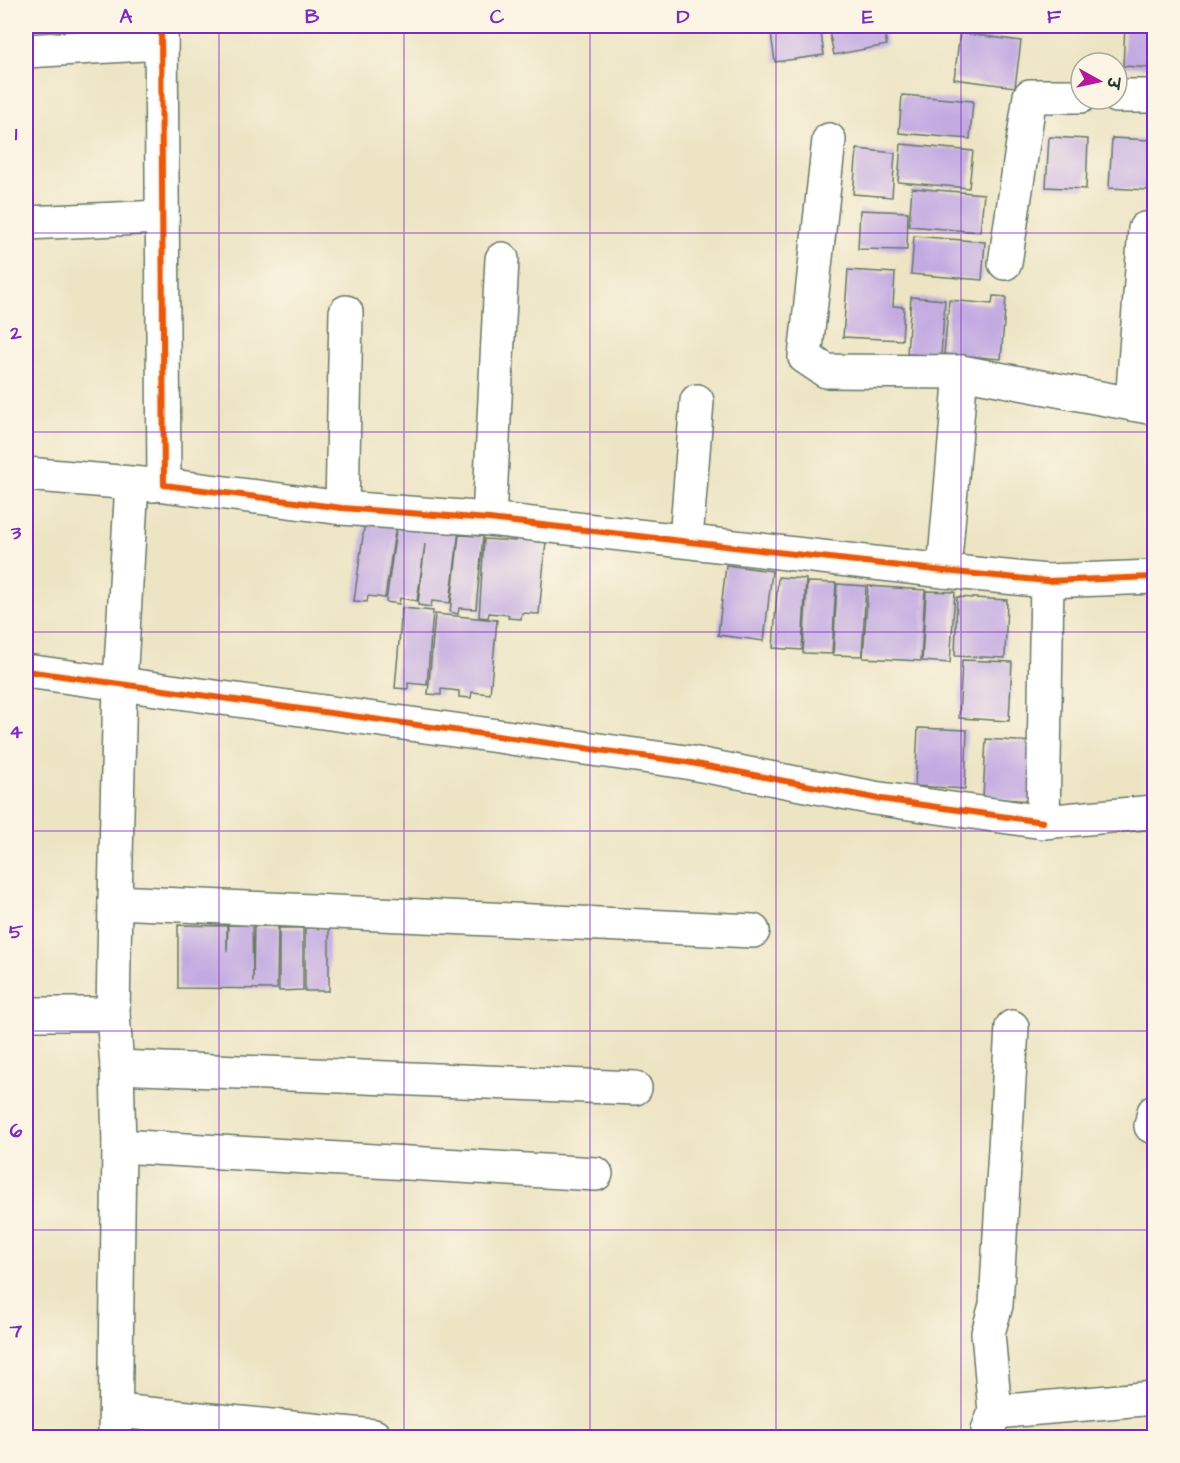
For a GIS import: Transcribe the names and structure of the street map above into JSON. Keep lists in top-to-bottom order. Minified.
{"north":"right","grid":{"columns":["A","B","C","D","E","F"],"rows":["1","2","3","4","5","6","7"]}}
